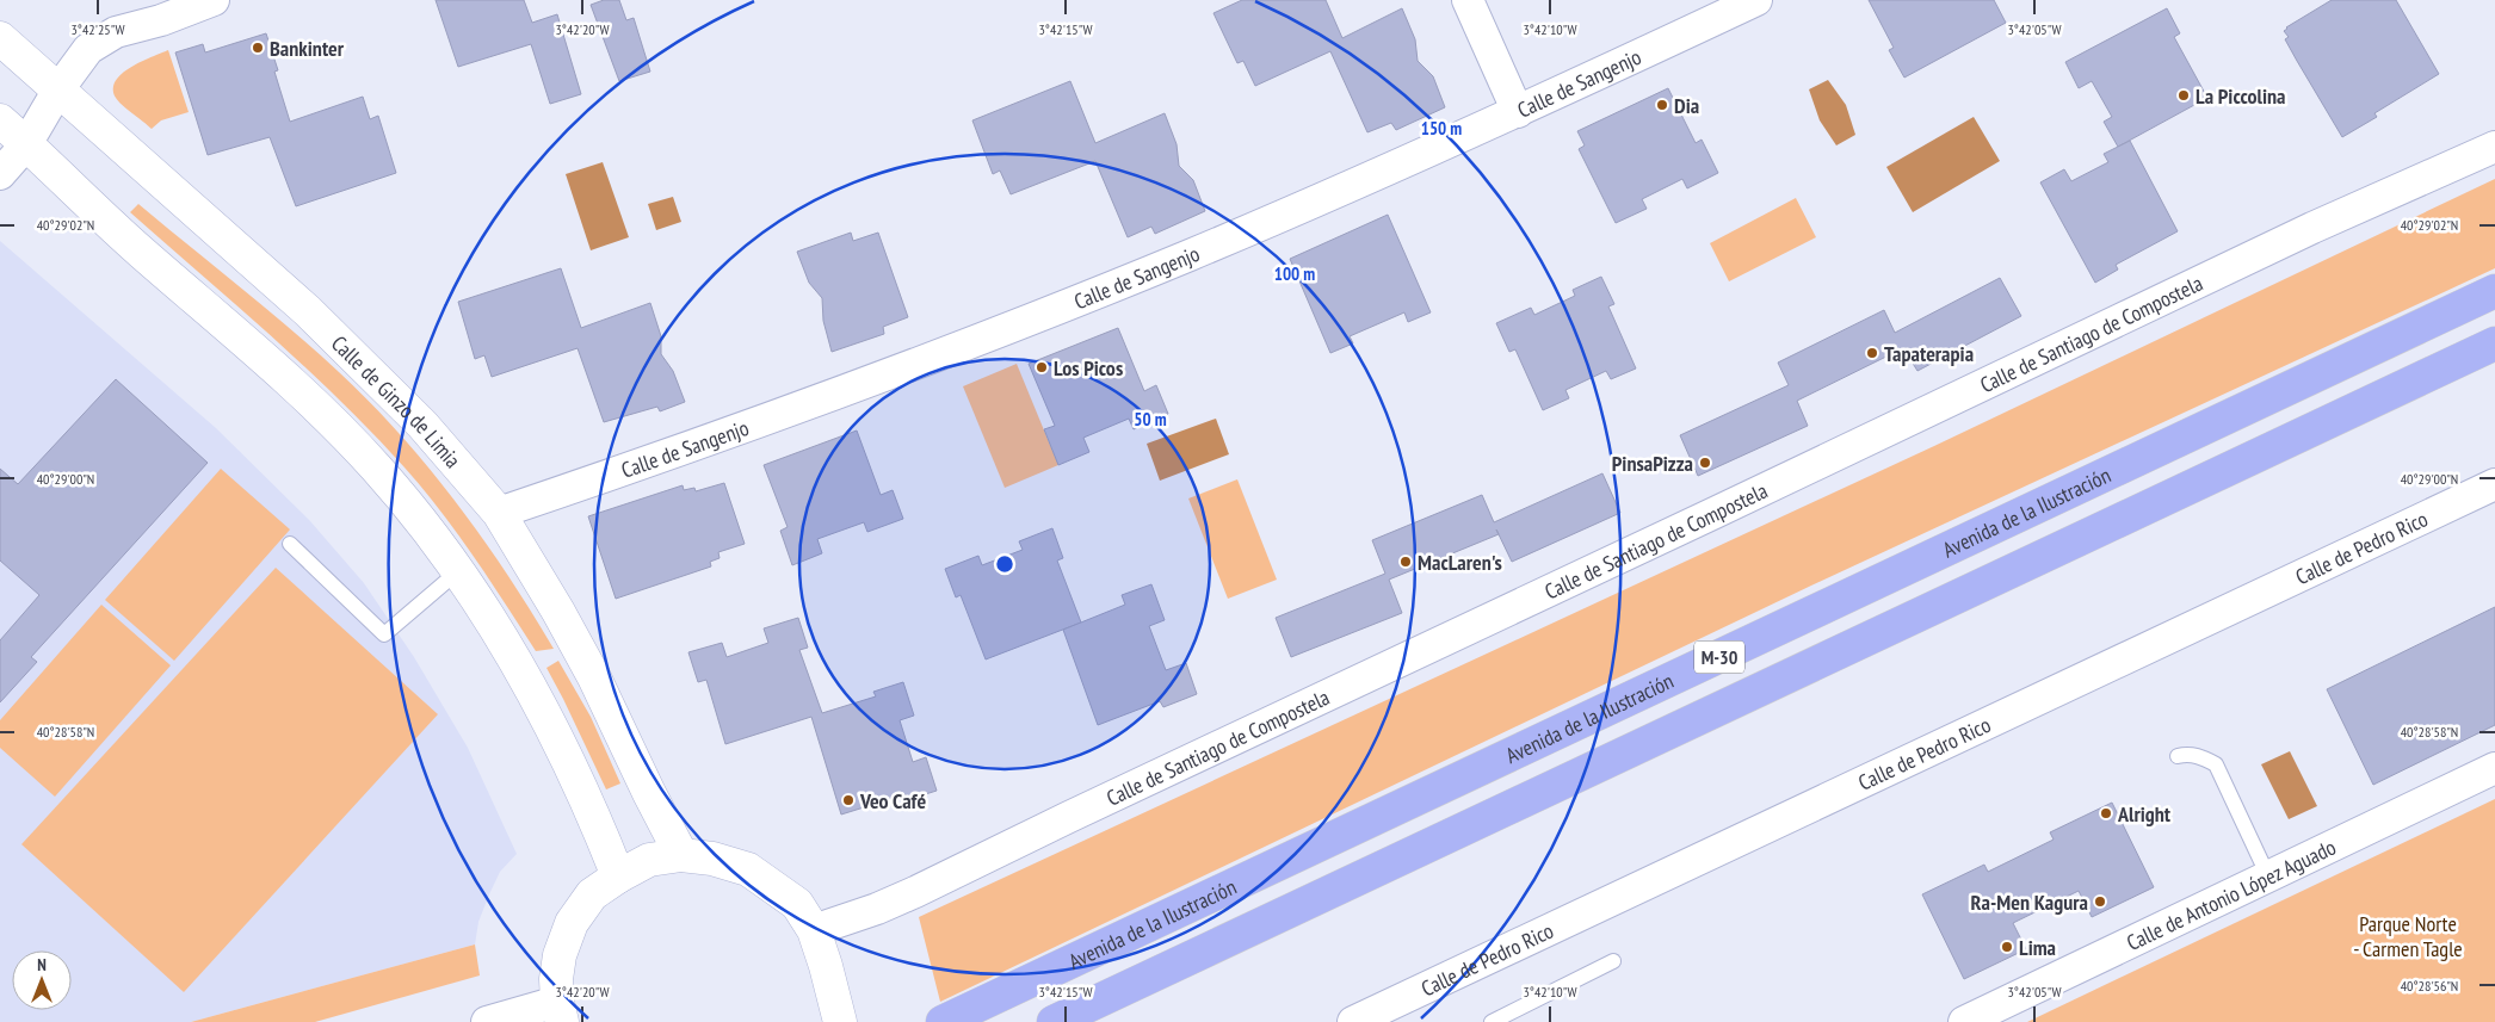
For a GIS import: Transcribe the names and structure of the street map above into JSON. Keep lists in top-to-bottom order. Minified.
{"streets":{"highway":["Avenida de la Ilustración","M-30"],"main road":["Calle de Ginzo de Limia"],"street":["Calle de Sangenjo","Calle de Santiago de Compostela","Calle de Pedro Rico","Calle de Antonio López Aguado"]},"crossings":[["Calle de Sangenjo","Calle de Ginzo de Limia"]],"parks":["Parque Norte - Carmen Tagle"],"places":["Bankinter","La Piccolina","Dia","Tapaterapia","Los Picos","PinsaPizza","MacLaren's","Veo Café","Alright","Ra-Men Kagura","Lima"],"north":"top","coordinates":["3°42'25\"W","3°42'20\"W","3°42'15\"W","3°42'10\"W","3°42'05\"W","40°29'02\"N","40°29'00\"N","40°28'58\"N","40°28'56\"N"],"rings":["150 m","100 m","50 m"]}
